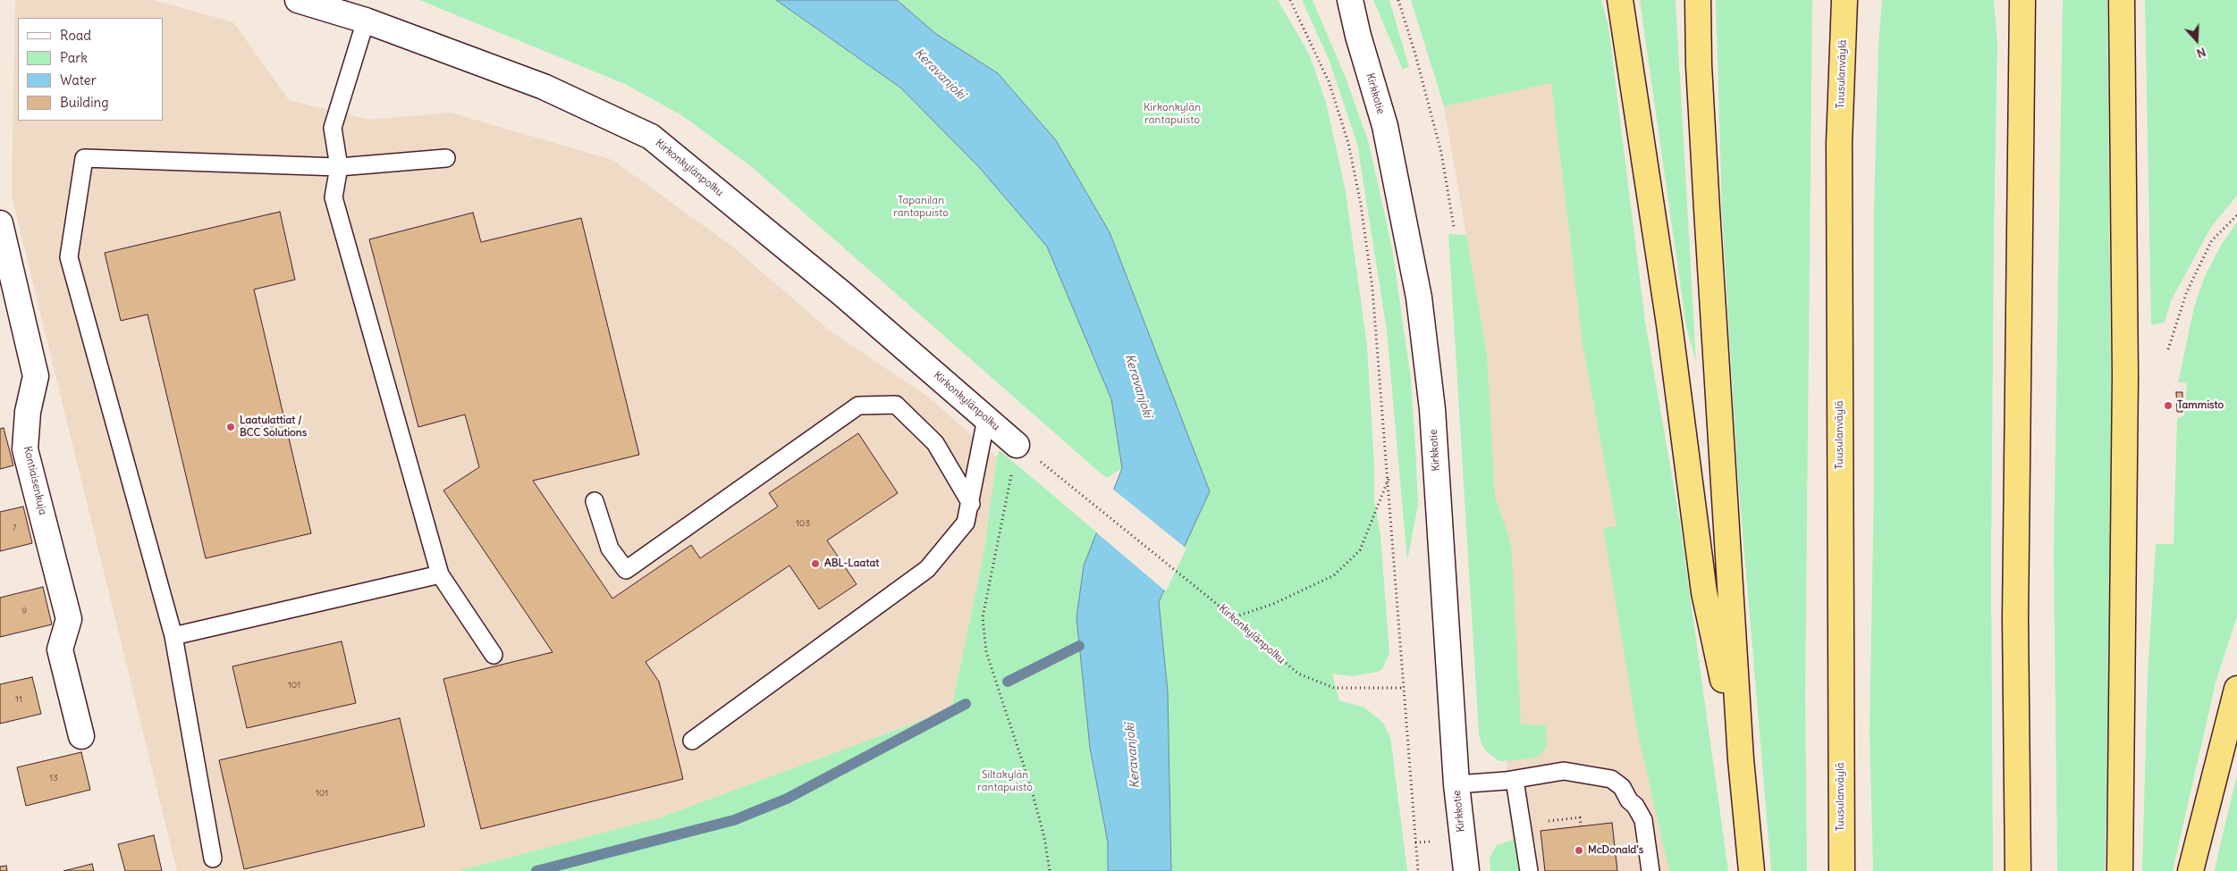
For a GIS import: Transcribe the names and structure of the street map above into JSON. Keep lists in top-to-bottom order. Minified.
{"streets":{"highway":["Tuusulanväylä"],"street":["Kirkkotie","Kirkonkylänpolku","Kontiaisenkuja"]},"water":["Keravanjoki"],"parks":["Kirkonkylän rantapuisto","Tapanilan rantapuisto","Siltakylän rantapuisto"],"places":["Tammisto","Laatulattiat / BCC Solutions","ABL-Laatat","McDonald's"],"house_numbers":["103","7","9","101","11","13","101"],"legend":["Road","Park","Water","Building"],"north":"bottom"}
